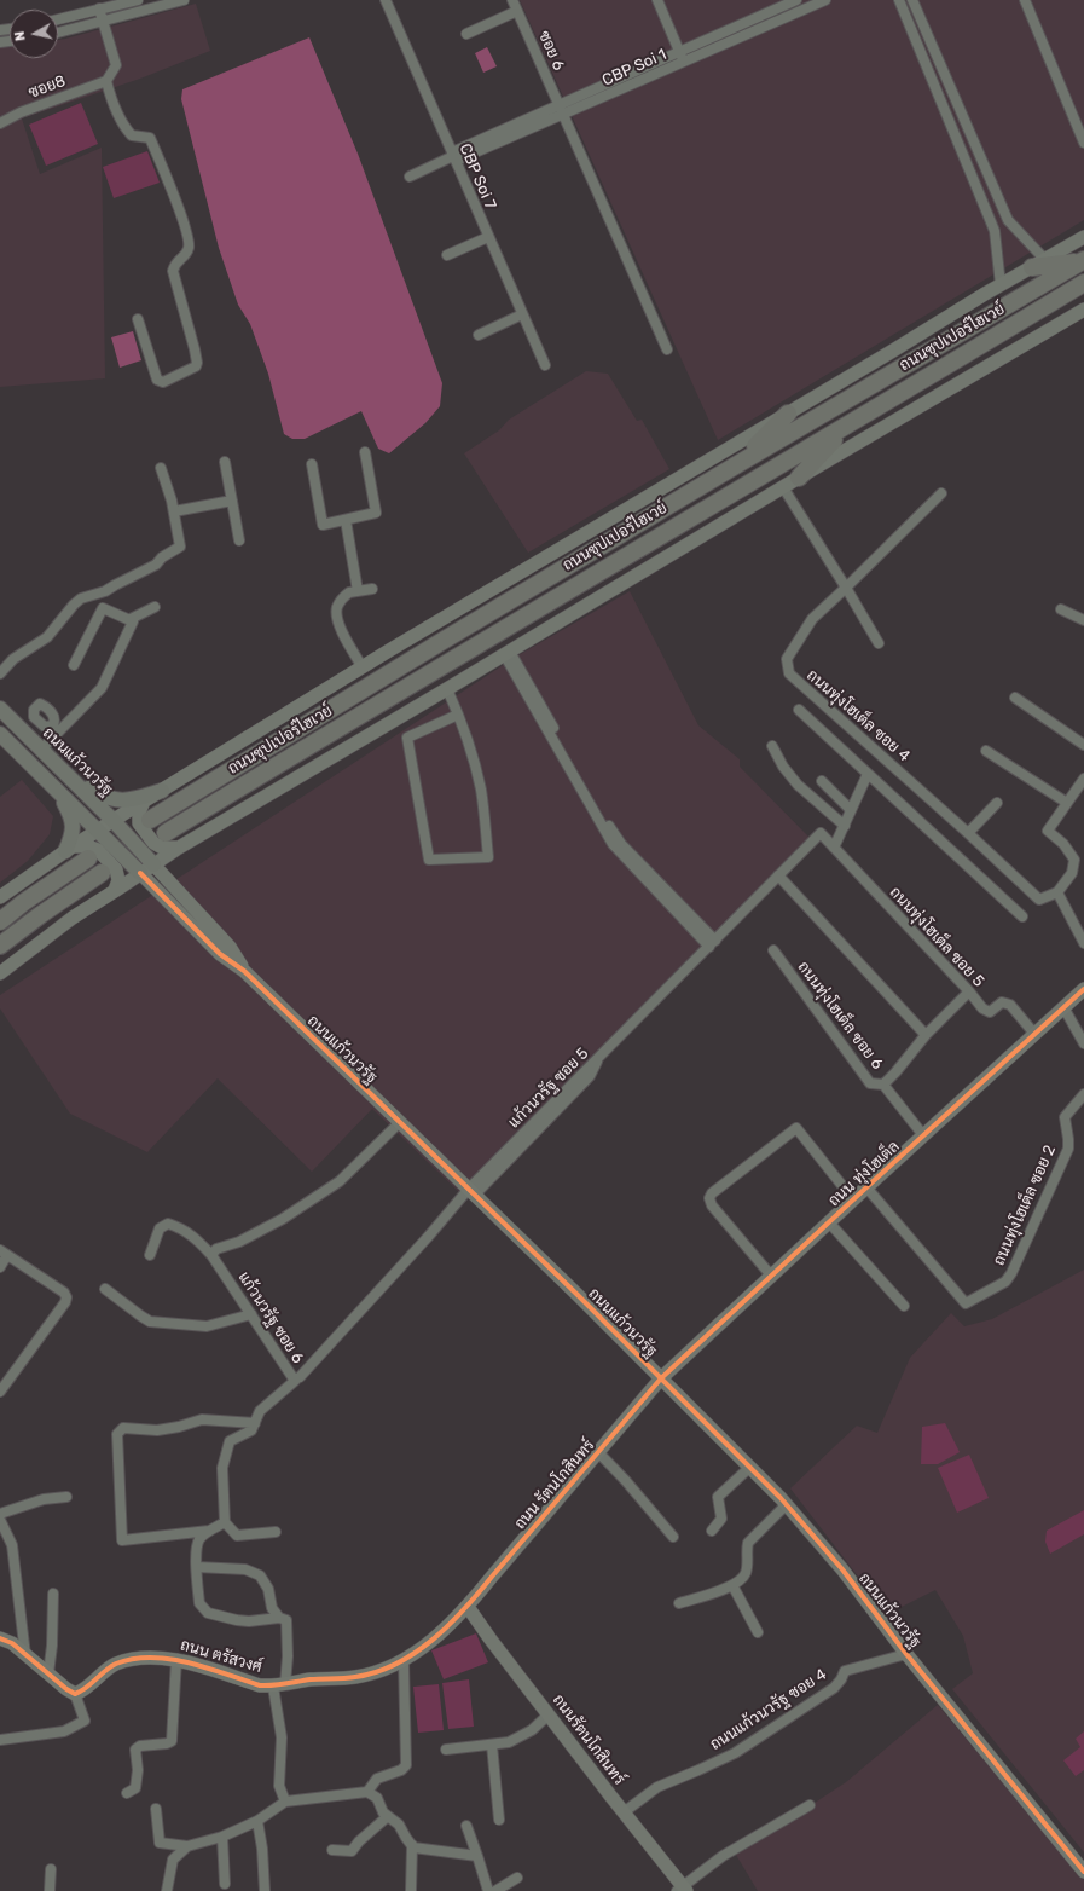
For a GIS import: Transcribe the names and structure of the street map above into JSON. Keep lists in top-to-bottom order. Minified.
{"streets":{"highway":["ถนนซุปเปอร์ไฮเวย์"],"main road":["ถนนแก้วนวรัฐ"],"street":["ซอย 6","CBP Soi 1","ซอย8","CBP Soi 7","ถนนทุ่งโฮเต็ล ซอย 4","ถนนทุ่งโฮเต็ล ซอย 5","ถนนทุ่งโฮเต็ล ซอย 6","แก้วนวรัฐ ซอย 5","ถนน ทุ่งโฮเต็ล","ถนนทุ่งโฮเต็ล ซอย 2","แก้วนวรัฐ ซอย 6","ถนน รัตนโกสินทร์","ถนน ตรัสวงศ์","ถนนแก้วนวรัฐ ซอย 4","ถนนรัตนโกสินทร์"]},"crossings":[["ซอย 6","CBP Soi 1"],["CBP Soi 1","CBP Soi 7"],["ถนนแก้วนวรัฐ","แก้วนวรัฐ ซอย 5"],["ถนนแก้วนวรัฐ","ถนน ทุ่งโฮเต็ล"],["ถนนแก้วนวรัฐ","ถนน รัตนโกสินทร์"],["ถนนแก้วนวรัฐ","ถนนแก้วนวรัฐ ซอย 4"],["ถนนทุ่งโฮเต็ล ซอย 5","แก้วนวรัฐ ซอย 5"],["ถนนทุ่งโฮเต็ล ซอย 5","ถนน ทุ่งโฮเต็ล"],["ถนนทุ่งโฮเต็ล ซอย 6","ถนน ทุ่งโฮเต็ล"],["ถนน ทุ่งโฮเต็ล","ถนนทุ่งโฮเต็ล ซอย 2"],["ถนน ทุ่งโฮเต็ล","ถนน รัตนโกสินทร์"],["ถนน รัตนโกสินทร์","ถนน ตรัสวงศ์"],["ถนน รัตนโกสินทร์","ถนนรัตนโกสินทร์"],["ถนน ตรัสวงศ์","ถนนรัตนโกสินทร์"],["ถนนแก้วนวรัฐ ซอย 4","ถนนรัตนโกสินทร์"]],"north":"left"}
